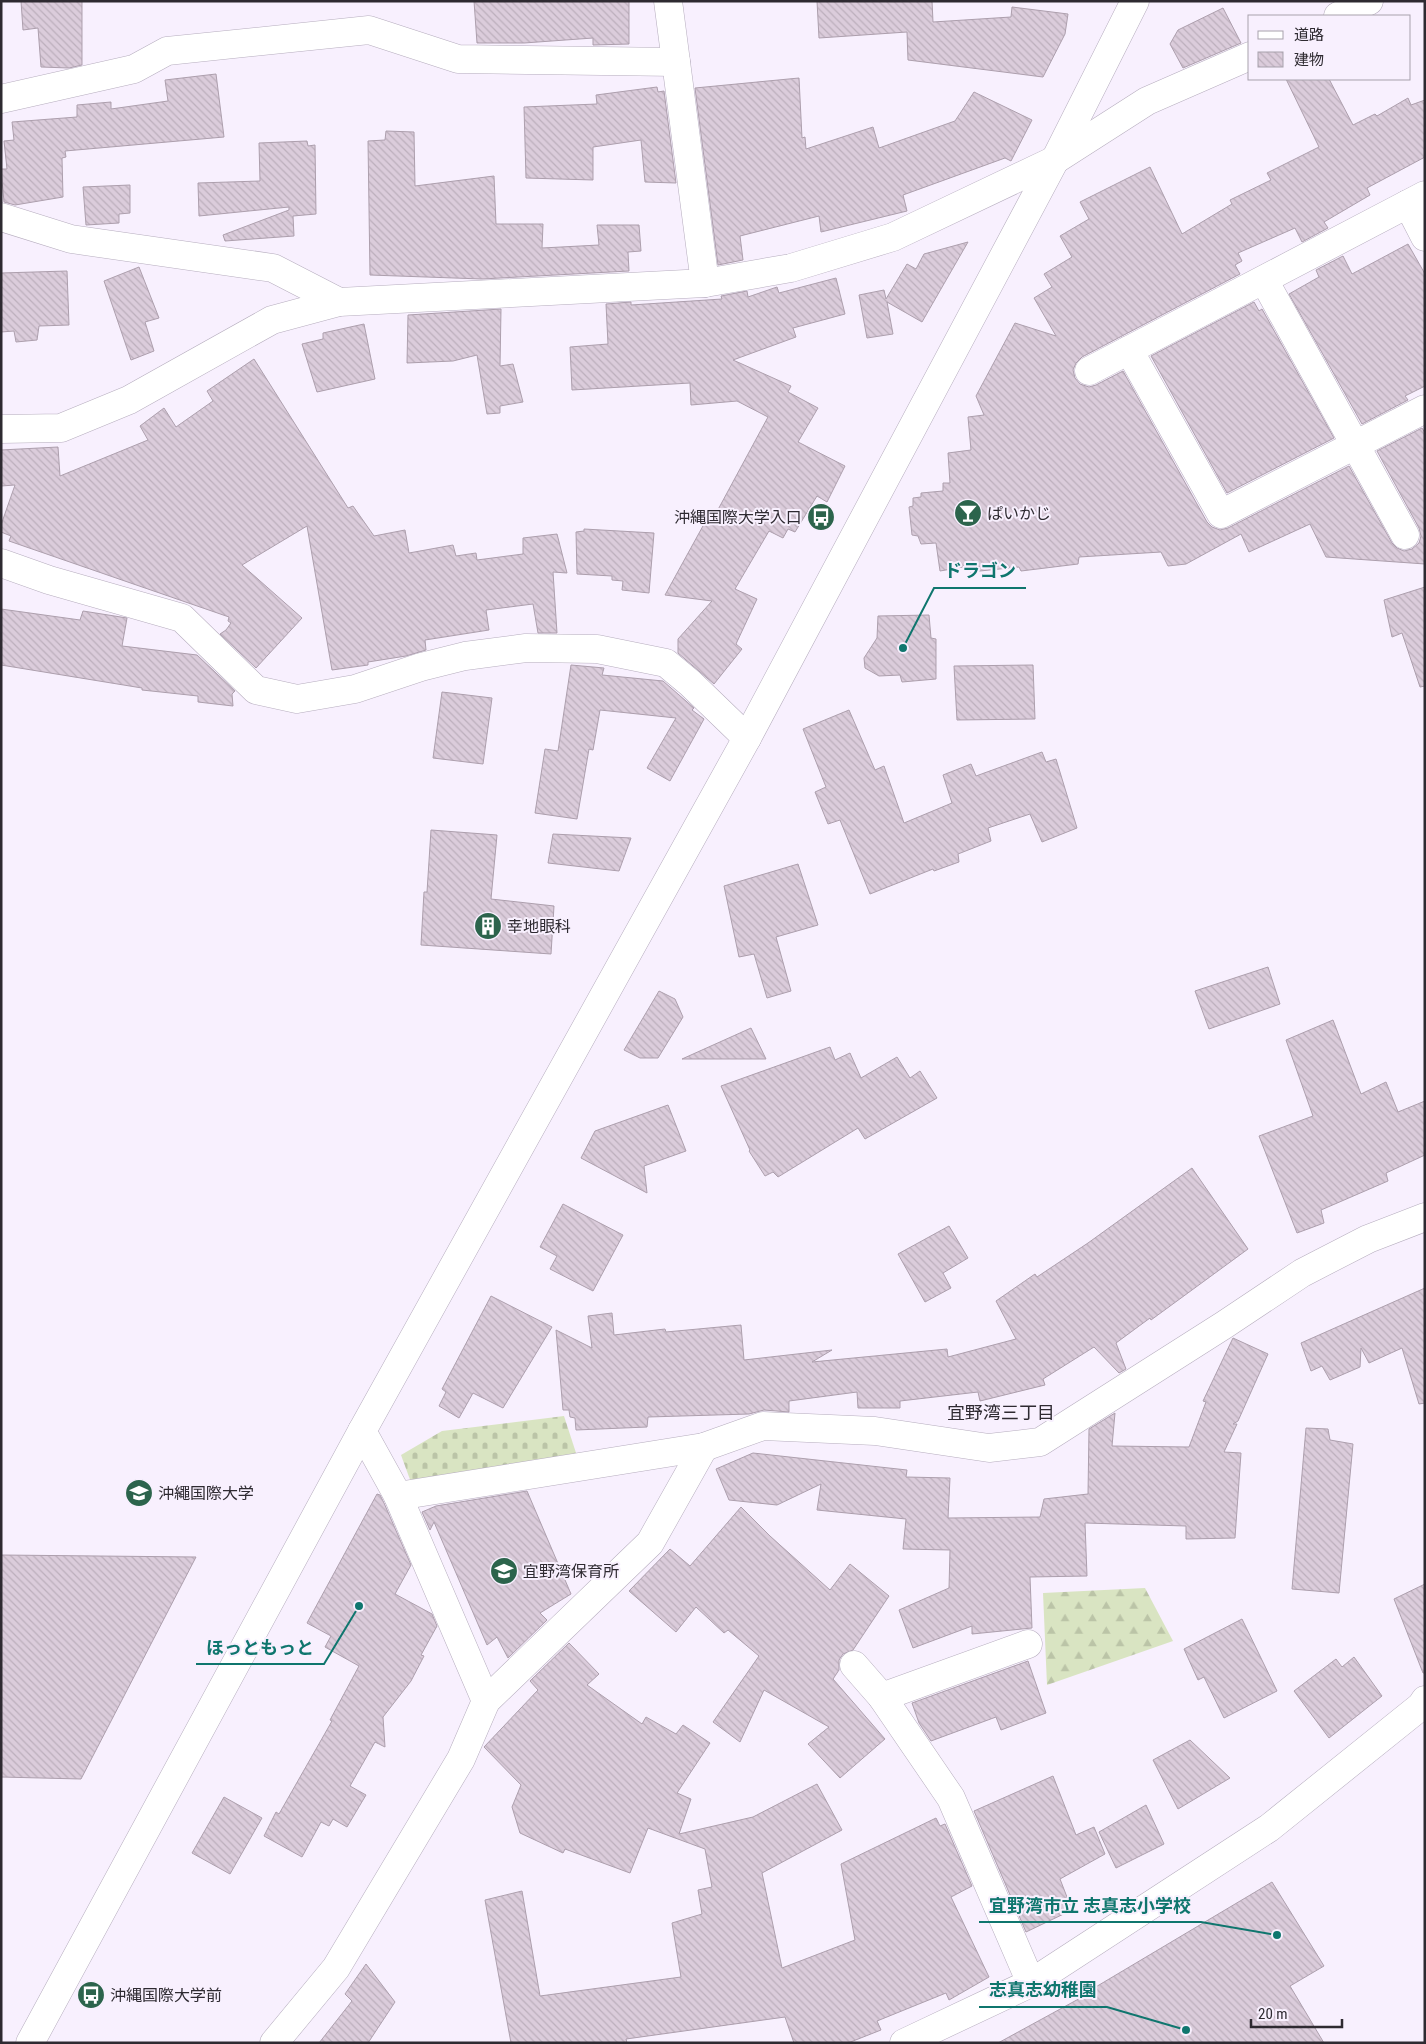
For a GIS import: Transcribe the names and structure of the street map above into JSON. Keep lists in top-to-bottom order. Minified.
{"districts":["宜野湾三丁目"],"places":{"bar":["ぱいかじ"],"bus stop":["沖縄国際大学入口","沖縄国際大学前"],"other":["ドラゴン","ほっともっと","宜野湾市立 志真志小学校","志真志幼稚園"],"building":["幸地眼科"],"school or university":["沖繩国際大学","宜野湾保育所"]},"legend":["道路","建物"],"scale_bar":"20 m"}
